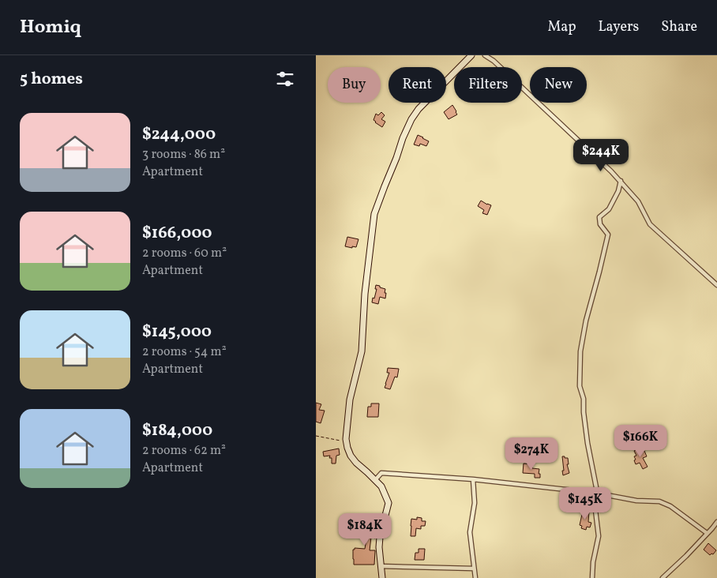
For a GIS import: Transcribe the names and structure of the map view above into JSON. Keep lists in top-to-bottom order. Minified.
{"page":{"header":"Homiq","nav":["Map","Layers","Share"],"heading":"5 homes","chip":["Buy","Rent","Filters","New"],"list":[{"name":"$244,000","note":"3 rooms · 86 m² · Apartment"},{"name":"$166,000","note":"2 rooms · 60 m² · Apartment"},{"name":"$145,000","note":"2 rooms · 54 m² · Apartment"},{"name":"$184,000","note":"2 rooms · 62 m² · Apartment"}],"price":["$244K","$166K","$274K","$145K","$184K"]}}
